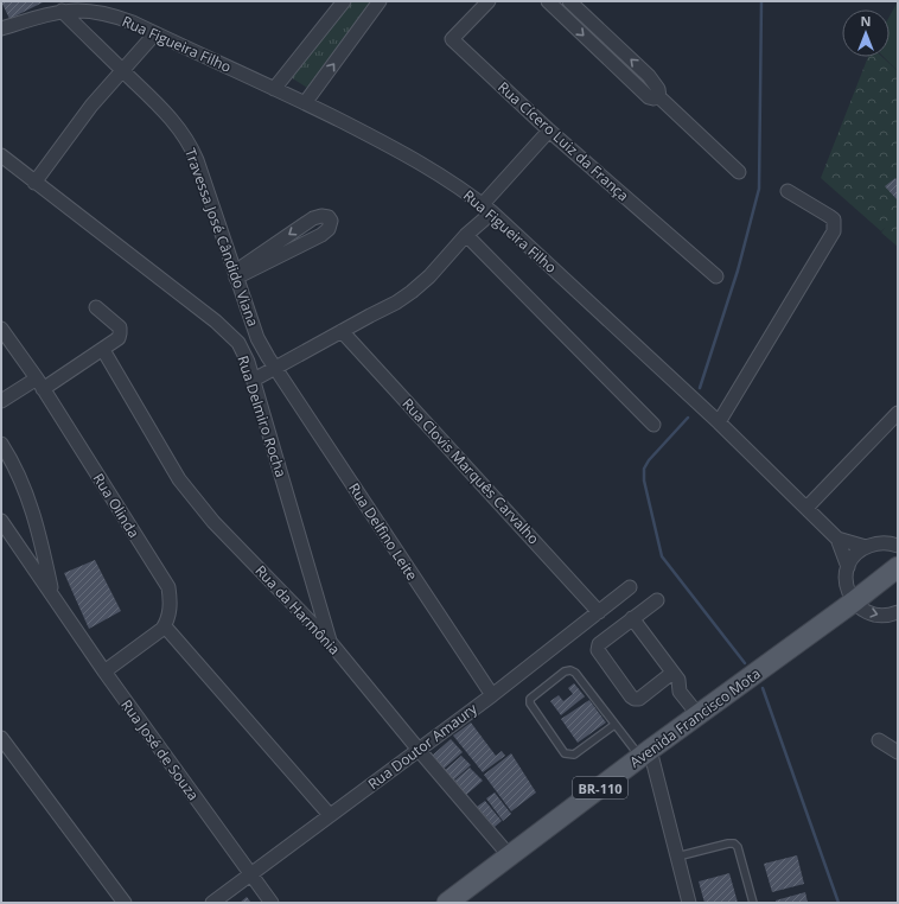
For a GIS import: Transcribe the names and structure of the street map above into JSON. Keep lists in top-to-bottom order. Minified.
{"streets":{"main road":["Avenida Francisco Mota","BR-110"],"street":["Rua Figueira Filho","Rua Cícero Luiz da França","Travessa José Cândido Viana","Rua Delmiro Rocha","Rua Clovis Marquês Carvalho","Rua Olinda","Rua Delfino Leite","Rua da Harmônia","Rua Doutor Amaury","Rua José de Souza"]},"crossings":[["Rua Figueira Filho","Travessa José Cândido Viana"],["Travessa José Cândido Viana","Rua Delfino Leite"],["Rua Delmiro Rocha","Rua da Harmônia"],["Rua Clovis Marquês Carvalho","Rua Doutor Amaury"],["Rua Delfino Leite","Rua Doutor Amaury"],["Rua da Harmônia","Avenida Francisco Mota"],["Rua da Harmônia","Rua Doutor Amaury"],["Rua Doutor Amaury","Rua José de Souza"]],"north":"top"}
